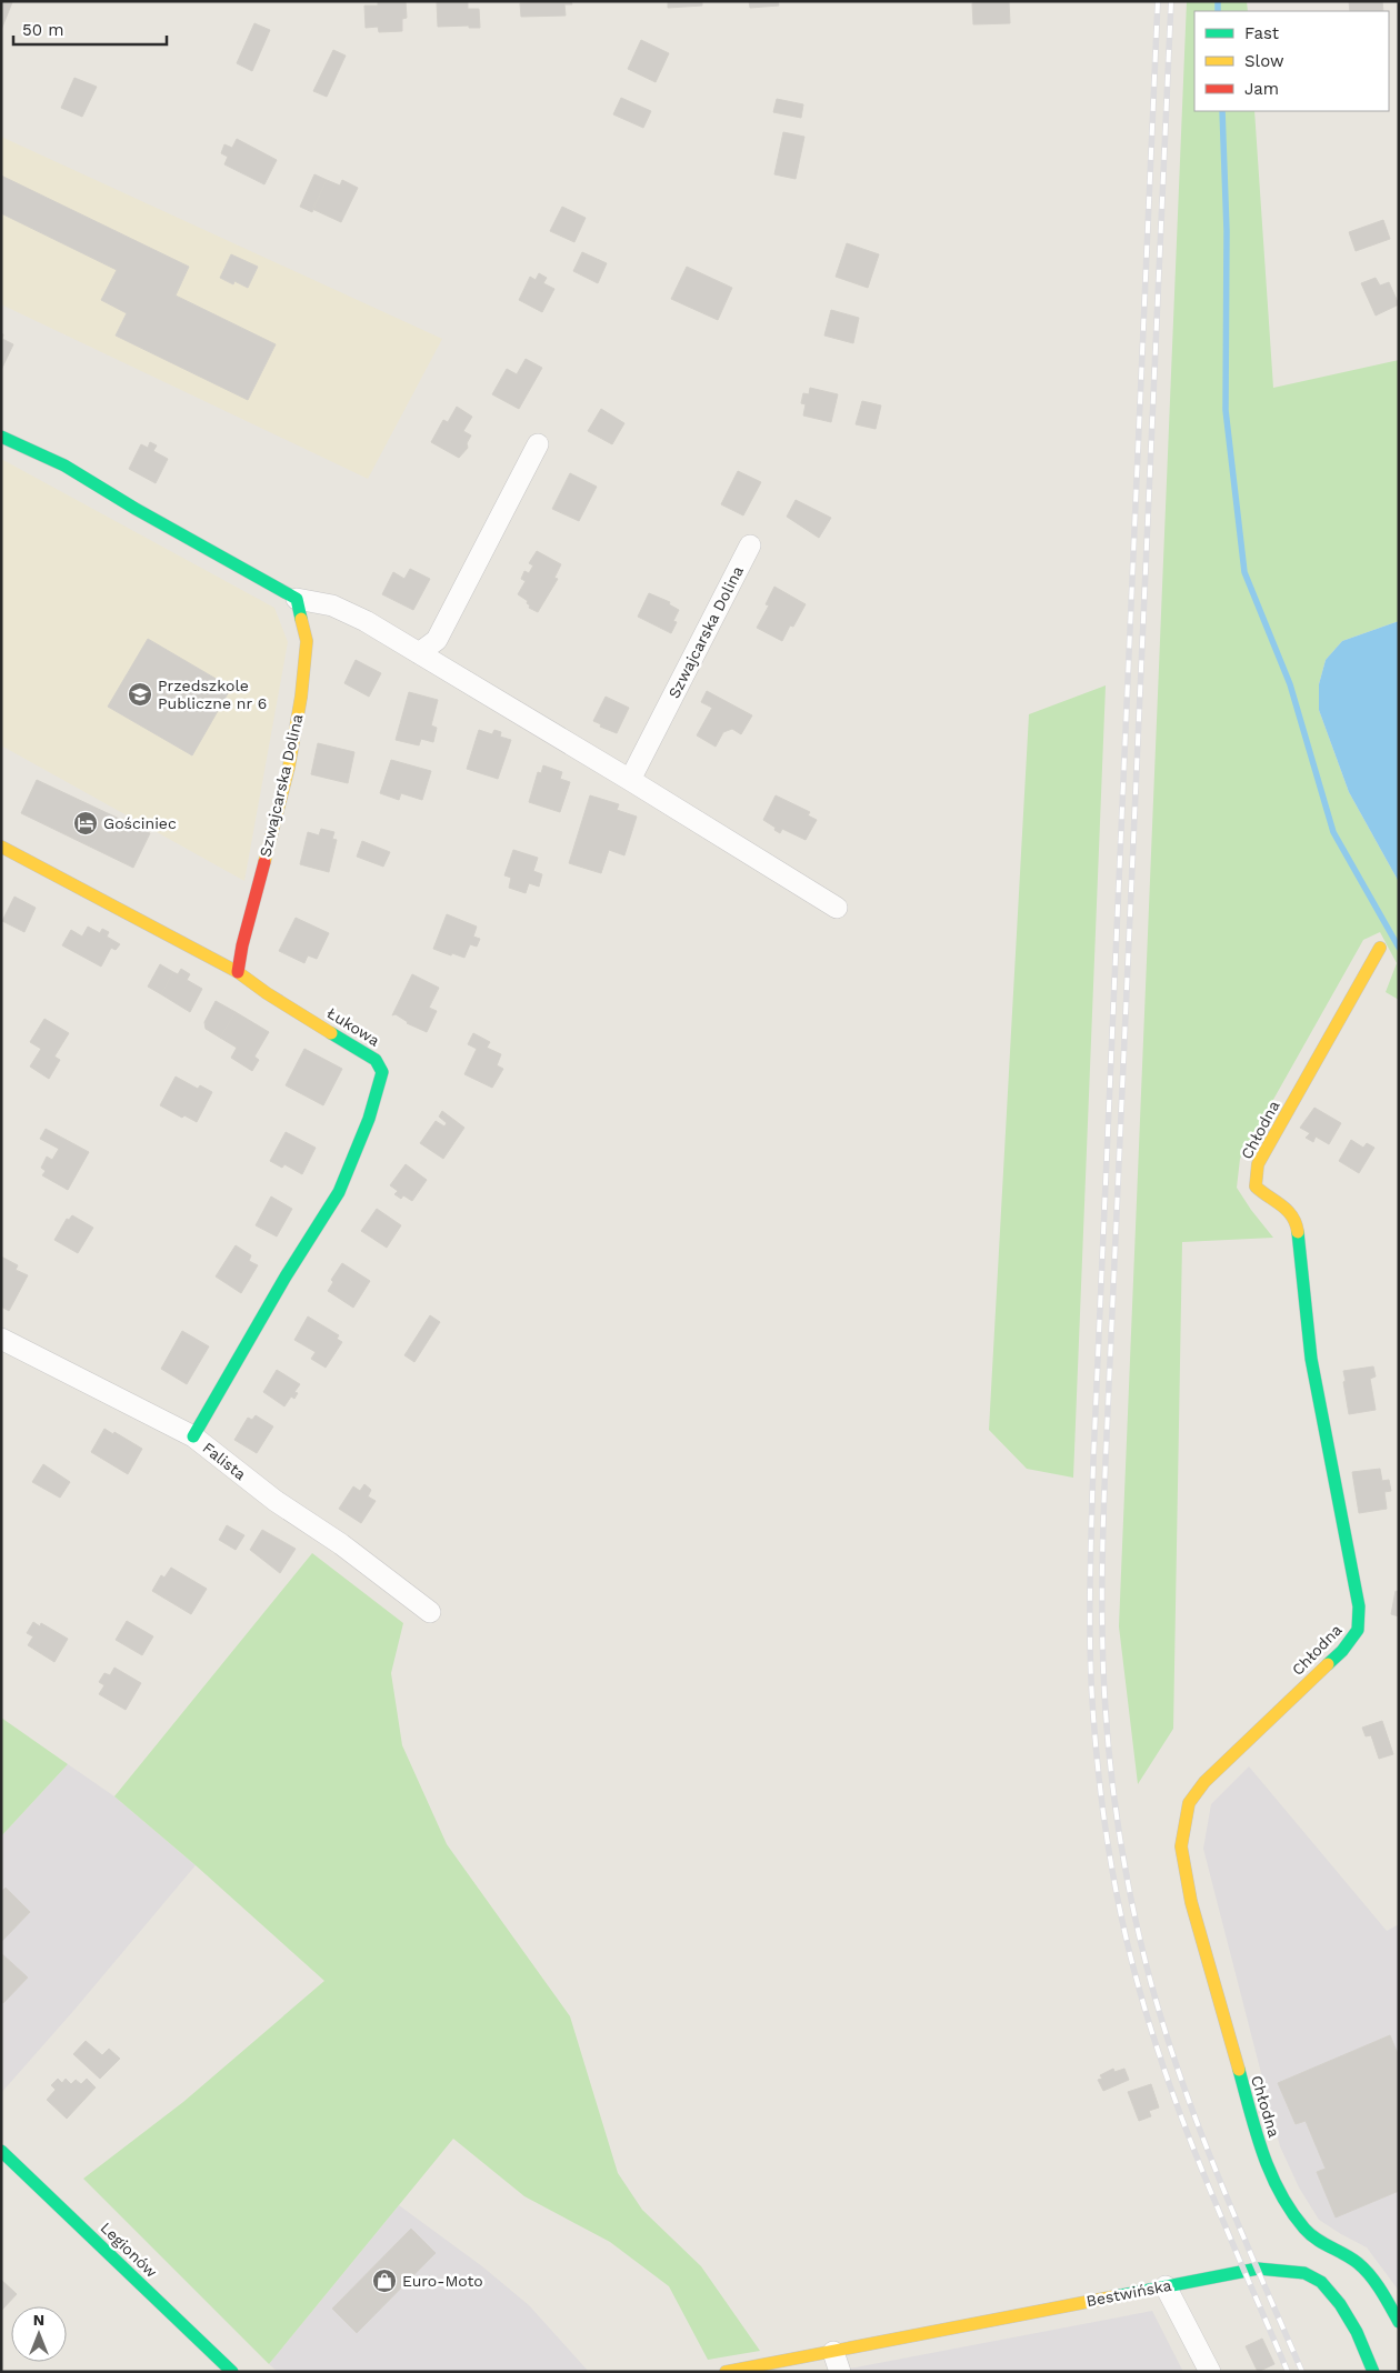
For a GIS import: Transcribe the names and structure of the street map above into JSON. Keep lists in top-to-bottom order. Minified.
{"streets":{"street":["Szwajcarska Dolina","Łukowa","Chłodna","Falista","Legionów","Bestwińska"]},"crossings":[["Szwajcarska Dolina","Łukowa"],["Łukowa","Falista"]],"places":{"school or university":["Przedszkole Publiczne nr 6"],"hotel":["Gościniec"],"shop":["Euro-Moto"]},"legend":["Fast","Slow","Jam"],"scale_bar":"50 m","north":"top"}
